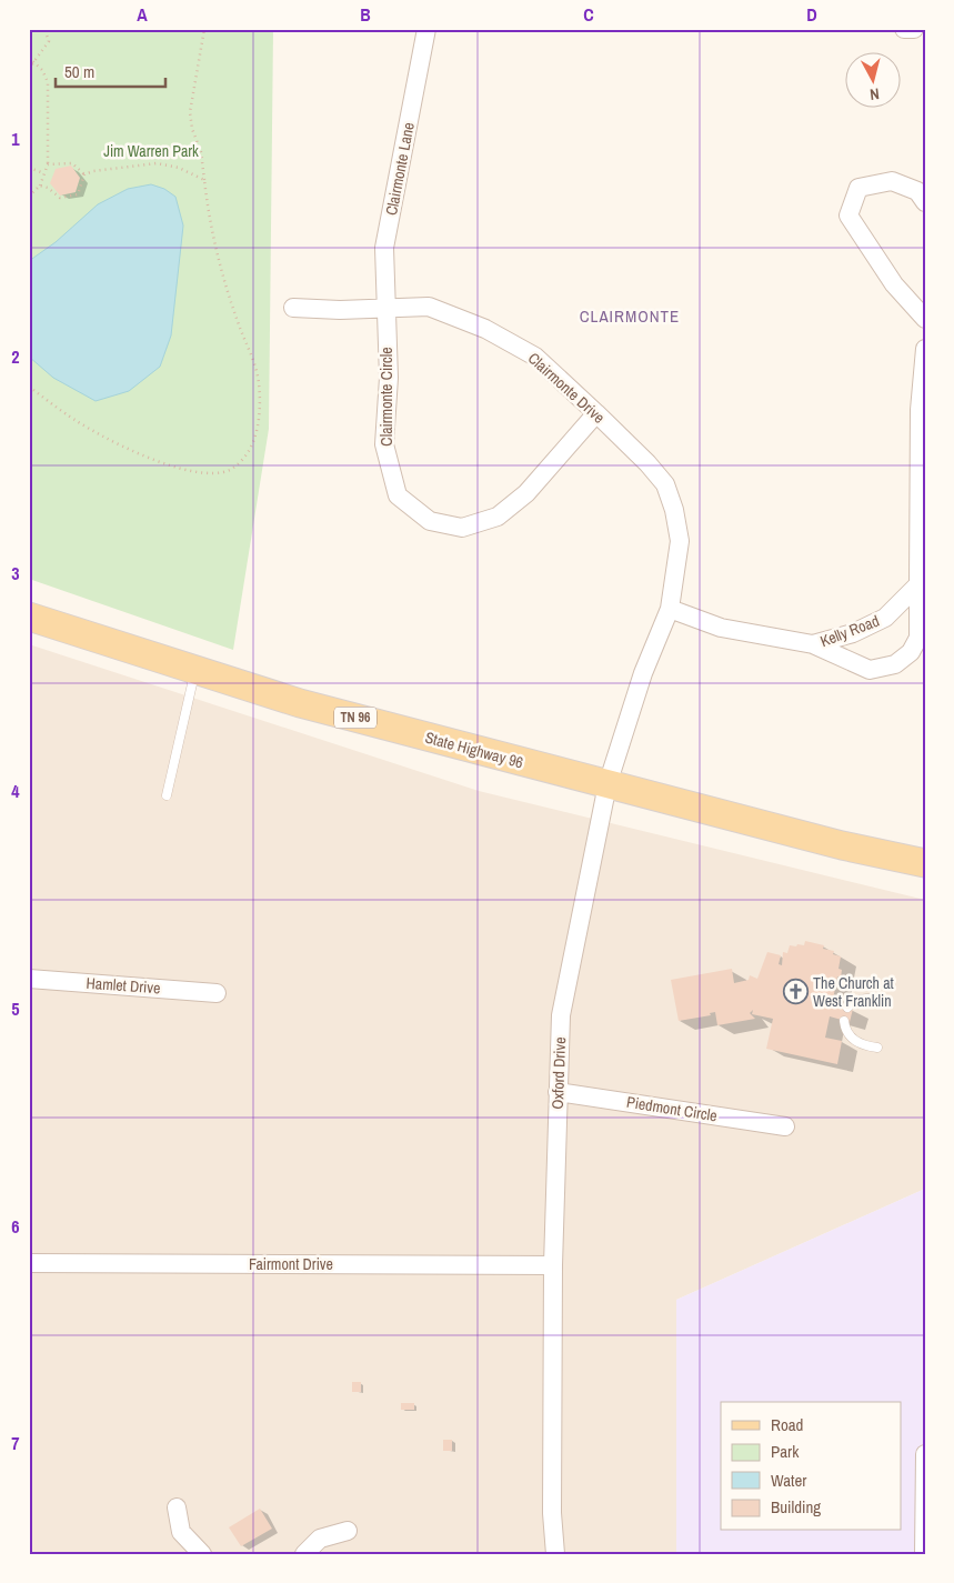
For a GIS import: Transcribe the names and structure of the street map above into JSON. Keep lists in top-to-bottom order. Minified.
{"streets":{"main road":["TN 96","State Highway 96"],"street":["Clairmonte Lane","Clairmonte Drive","Clairmonte Circle","Kelly Road","Hamlet Drive","Oxford Drive","Piedmont Circle","Fairmont Drive"]},"crossings":[["Clairmonte Lane","Clairmonte Drive"],["Clairmonte Lane","Clairmonte Circle"],["Clairmonte Drive","Clairmonte Circle"],["Clairmonte Drive","Kelly Road"],["Clairmonte Drive","Oxford Drive"],["Kelly Road","Oxford Drive"],["State Highway 96","Oxford Drive"],["Oxford Drive","Piedmont Circle"],["Oxford Drive","Fairmont Drive"]],"districts":["CLAIRMONTE"],"parks":["Jim Warren Park"],"places":{"church":["The Church at West Franklin"]},"legend":["Road","Park","Water","Building"],"scale_bar":"50 m","north":"bottom","grid":{"columns":["A","B","C","D"],"rows":["1","2","3","4","5","6","7"]}}
